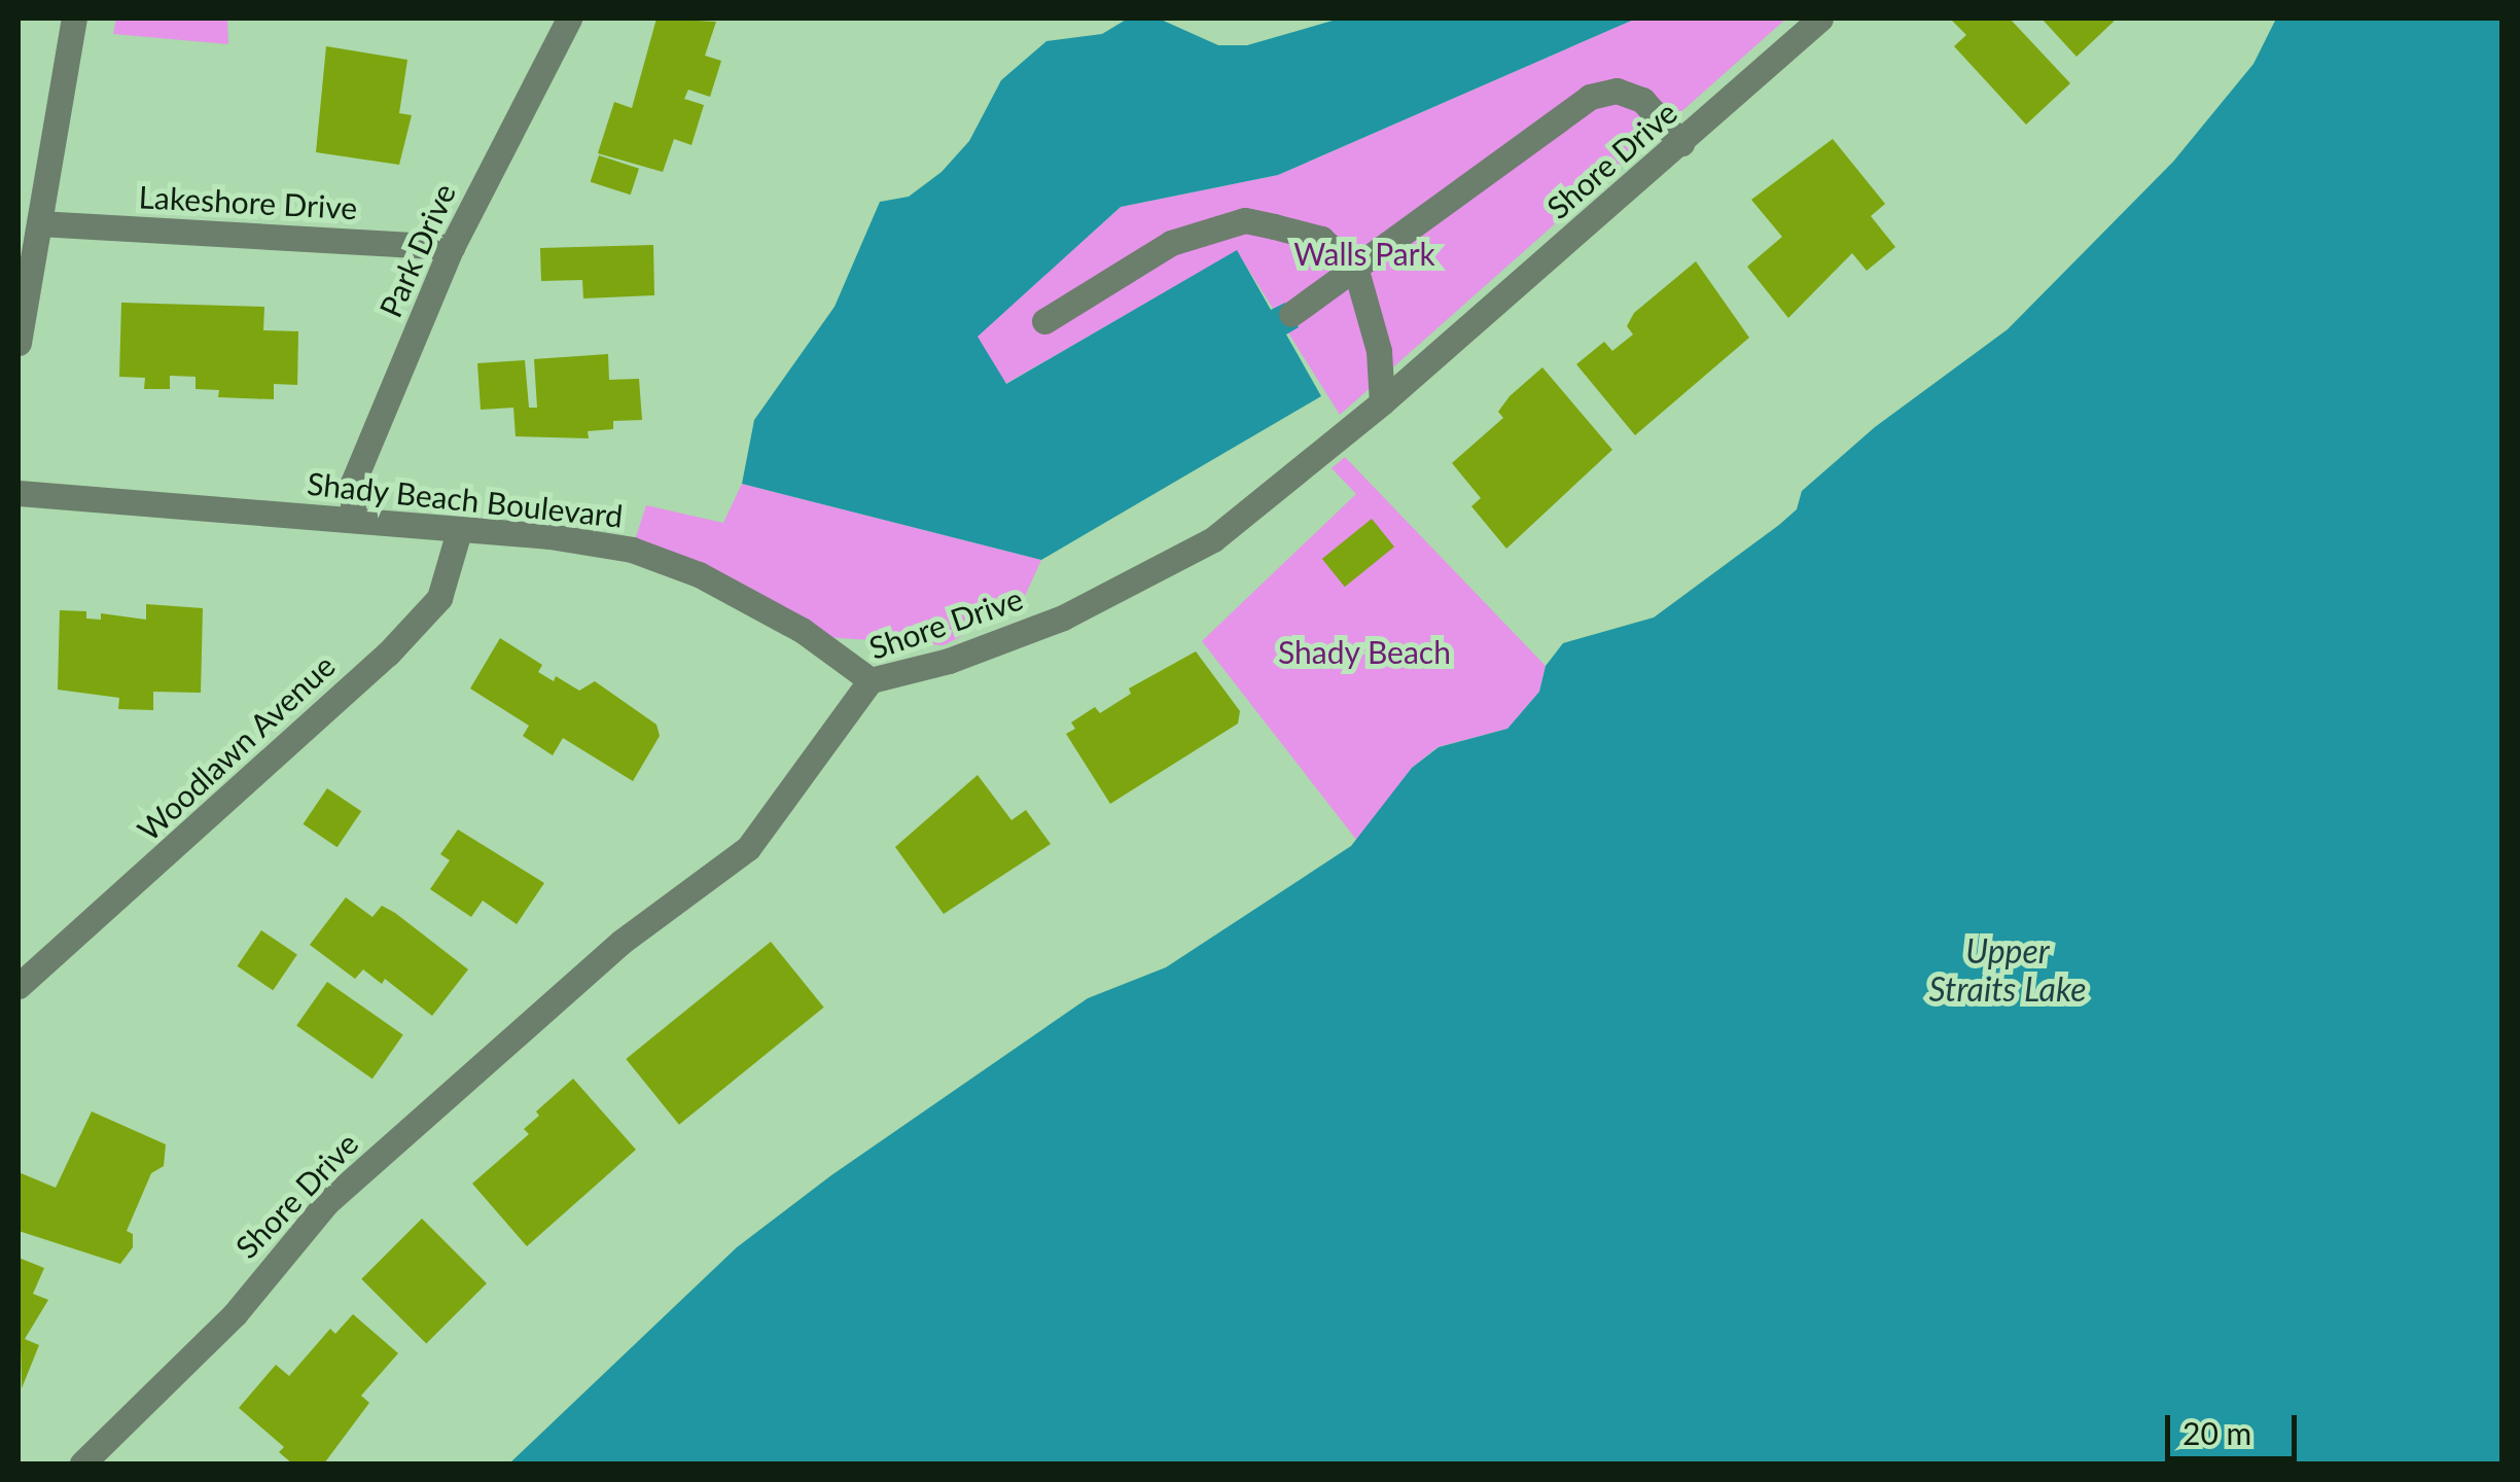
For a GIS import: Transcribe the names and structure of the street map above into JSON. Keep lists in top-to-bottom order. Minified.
{"streets":{"street":["Shore Drive","Lakeshore Drive","Park Drive","Shady Beach Boulevard","Woodlawn Avenue"]},"crossings":[["Shore Drive","Shady Beach Boulevard"],["Lakeshore Drive","Park Drive"],["Park Drive","Shady Beach Boulevard"],["Shady Beach Boulevard","Woodlawn Avenue"]],"water":["Upper Straits Lake"],"parks":["Walls Park","Shady Beach"],"scale_bar":"20 m"}
